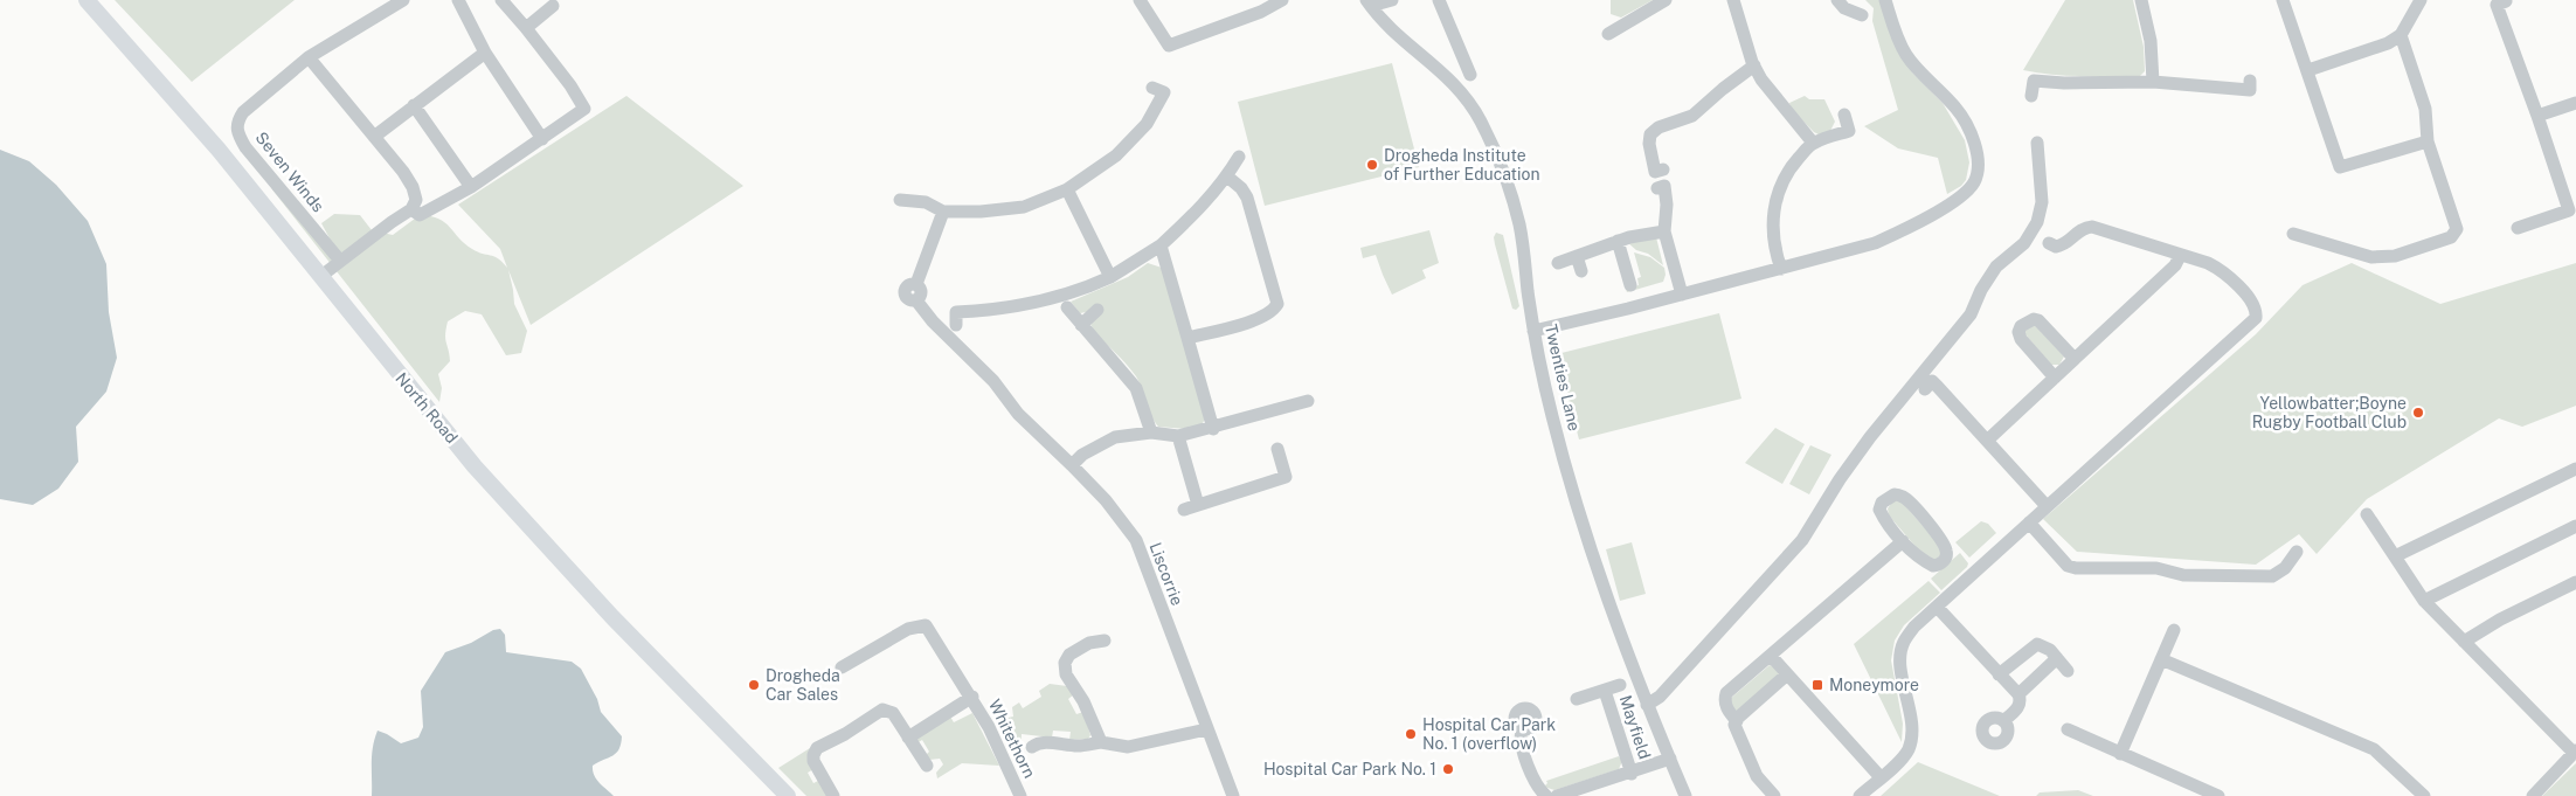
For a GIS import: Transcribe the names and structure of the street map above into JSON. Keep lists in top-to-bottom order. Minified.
{"streets":{"main road":["North Road"],"street":["Seven Winds","Twenties Lane","Liscorrie","Mayfield","Whitethorn"]},"crossings":[["Twenties Lane","Mayfield"]],"places":{"other":["Drogheda Institute of Further Education","Yellowbatter;Boyne Rugby Football Club","Drogheda Car Sales","Hospital Car Park No. 1 (overflow)","Hospital Car Park No. 1"],"transit":["Moneymore"]}}
